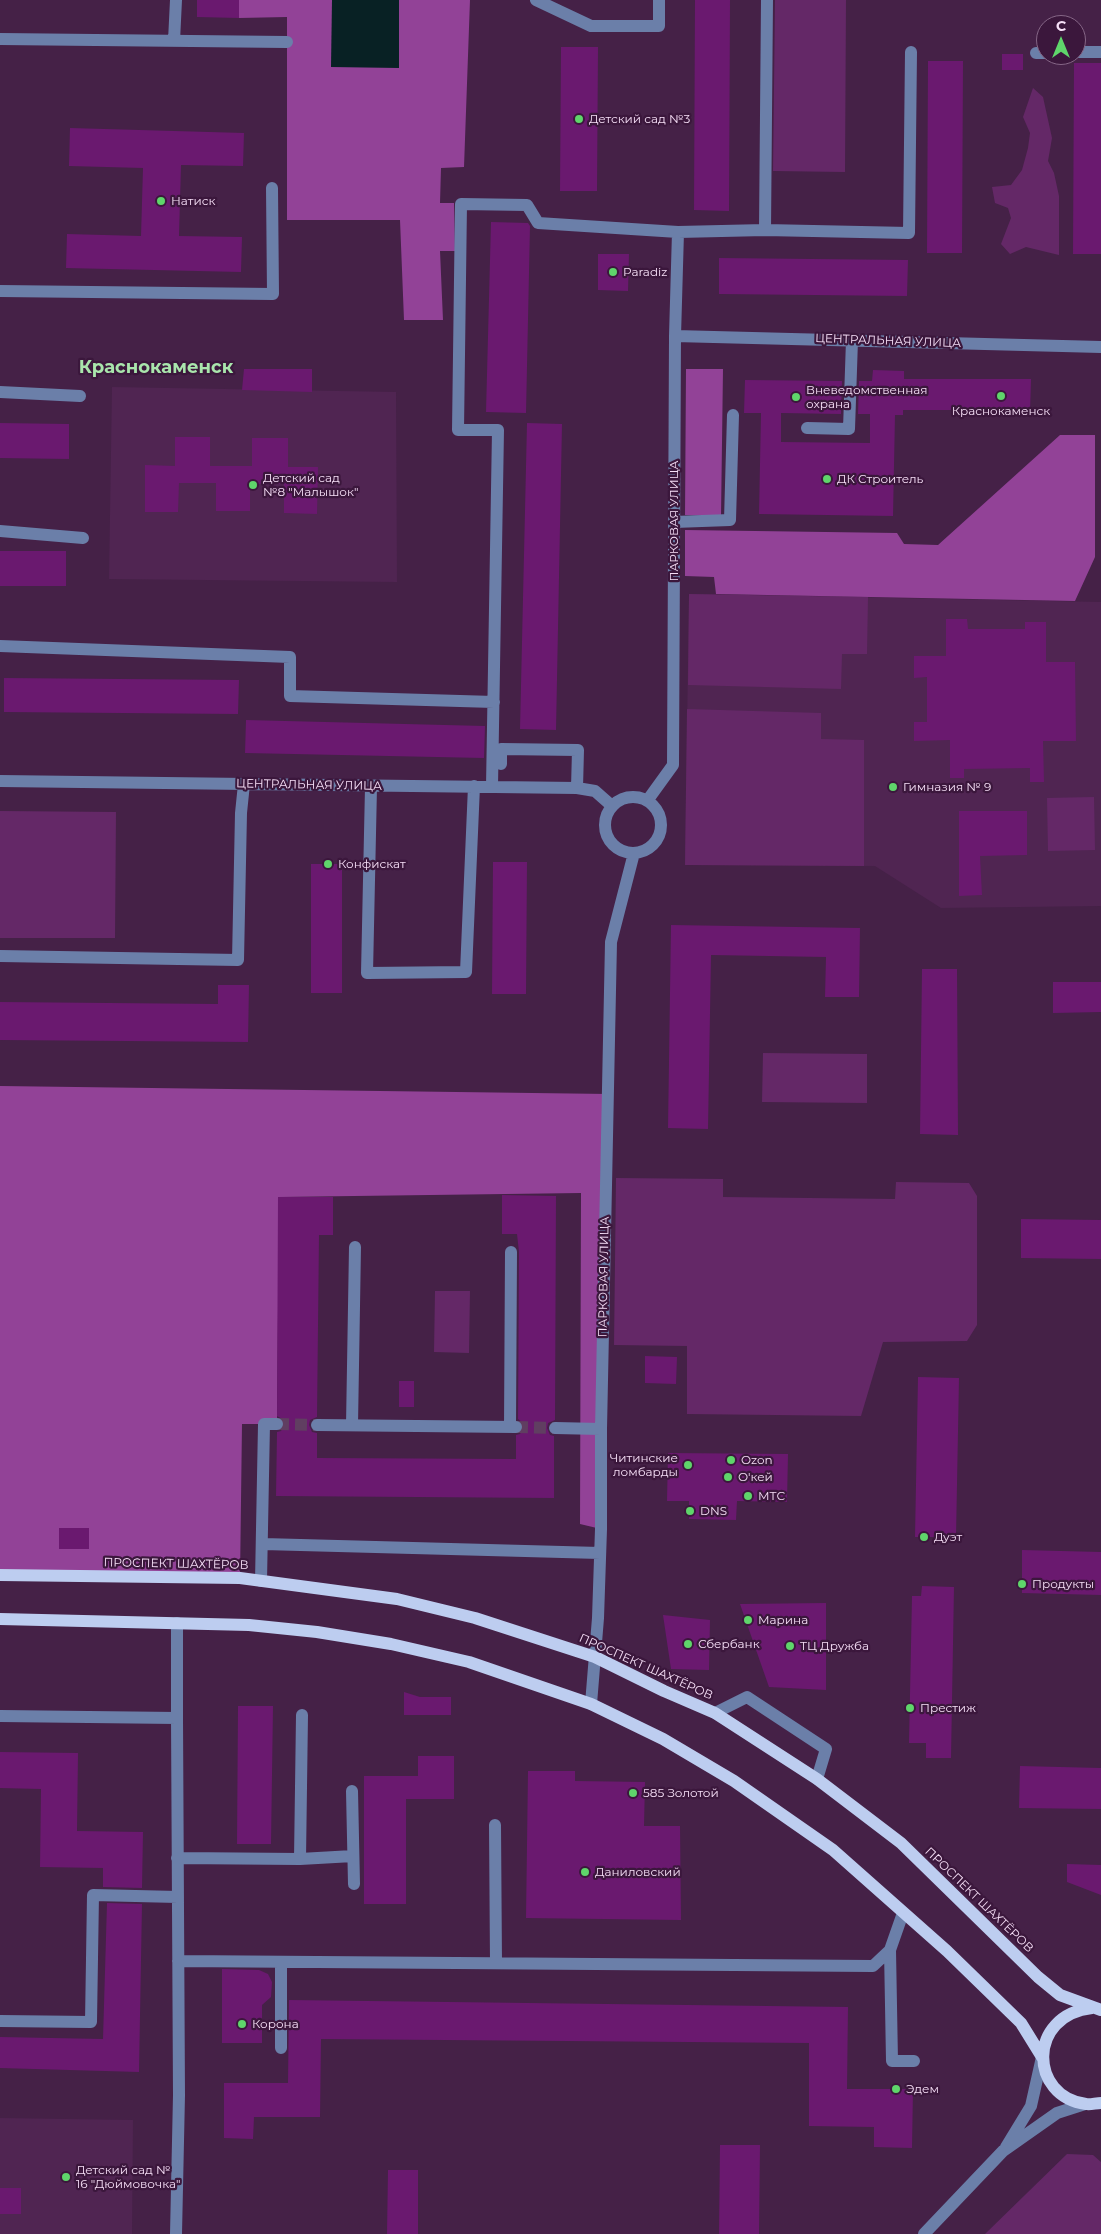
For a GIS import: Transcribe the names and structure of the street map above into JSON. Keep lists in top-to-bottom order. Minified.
{"streets":{"main road":["ПРОСПЕКТ ШАХТЁРОВ"],"street":["ЦЕНТРАЛЬНАЯ УЛИЦА","ПАРКОВАЯ УЛИЦА"]},"crossings":[["ЦЕНТРАЛЬНАЯ УЛИЦА","ПАРКОВАЯ УЛИЦА"],["ПАРКОВАЯ УЛИЦА","ПРОСПЕКТ ШАХТЁРОВ"]],"districts":["Краснокаменск"],"places":["Детский сад №3","Натиск","Paradiz","Краснокаменск","Вневедомственная охрана","ДК Строитель","Детский сад №8 \"Малышок\"","Гимназия № 9","Конфискат","Ozon","Читинские ломбарды","О'кей","МТС","DNS","Дуэт","Продукты","Марина","Сбербанк","ТЦ Дружба","Престиж","585 Золотой","Даниловский","Корона","Эдем","Детский сад № 16 \"Дюймовочка\""],"north":"top"}
